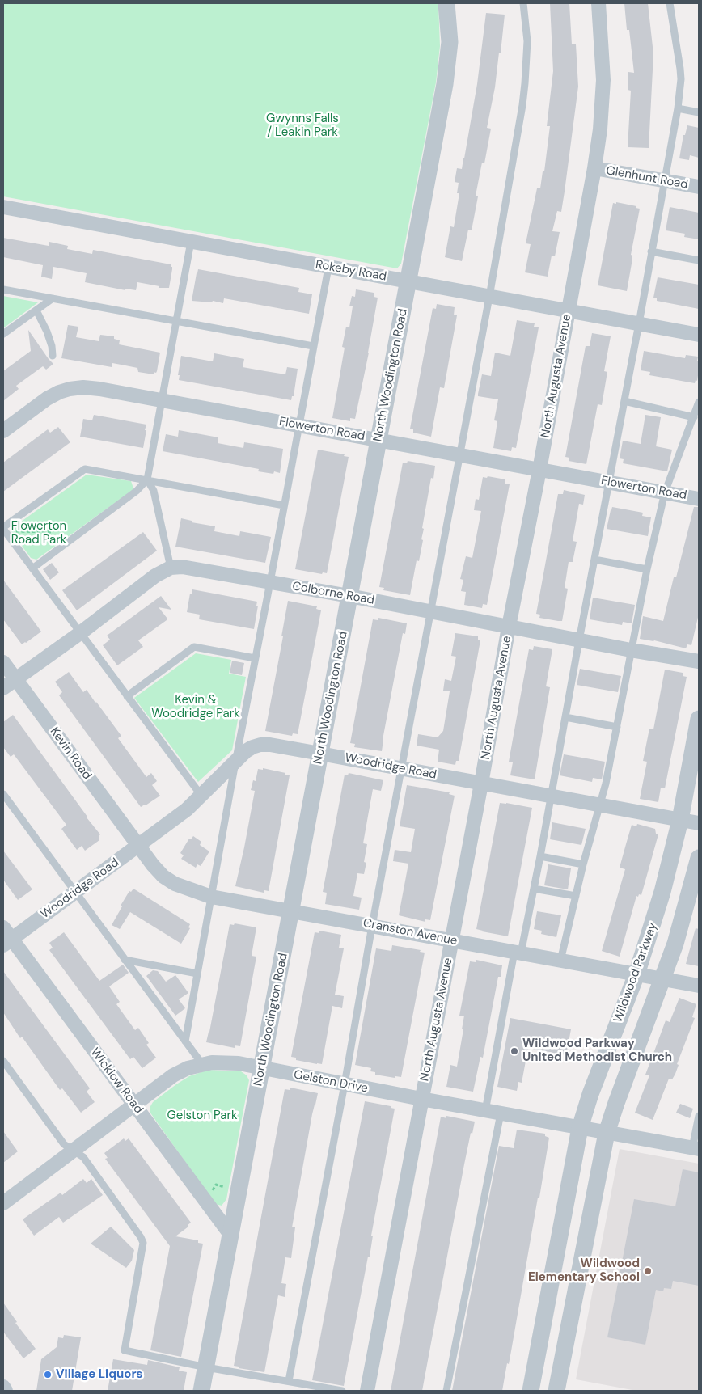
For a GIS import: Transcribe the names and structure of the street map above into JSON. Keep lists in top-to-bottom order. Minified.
{"streets":{"street":["Glenhunt Road","Rokeby Road","North Woodington Road","North Augusta Avenue","Flowerton Road","Colborne Road","Kevin Road","Woodridge Road","Cranston Avenue","Wildwood Parkway","Wicklow Road","Gelston Drive"]},"crossings":[["Glenhunt Road","North Augusta Avenue"],["Rokeby Road","North Woodington Road"],["Rokeby Road","North Augusta Avenue"],["North Woodington Road","Flowerton Road"],["North Woodington Road","Colborne Road"],["North Woodington Road","Woodridge Road"],["North Woodington Road","Cranston Avenue"],["North Woodington Road","Wicklow Road"],["North Woodington Road","Gelston Drive"],["North Augusta Avenue","Flowerton Road"],["North Augusta Avenue","Colborne Road"],["North Augusta Avenue","Woodridge Road"],["North Augusta Avenue","Cranston Avenue"],["North Augusta Avenue","Gelston Drive"],["Colborne Road","Kevin Road"],["Kevin Road","Woodridge Road"],["Kevin Road","Cranston Avenue"],["Woodridge Road","Cranston Avenue"],["Woodridge Road","Wildwood Parkway"],["Woodridge Road","Wicklow Road"],["Cranston Avenue","Wildwood Parkway"],["Wildwood Parkway","Gelston Drive"],["Wicklow Road","Gelston Drive"]],"parks":["Gwynns Falls / Leakin Park","Flowerton Road Park","Kevin & Woodridge Park","Gelston Park"],"places":["Wildwood Parkway United Methodist Church","Wildwood Elementary School","Village Liquors"]}
